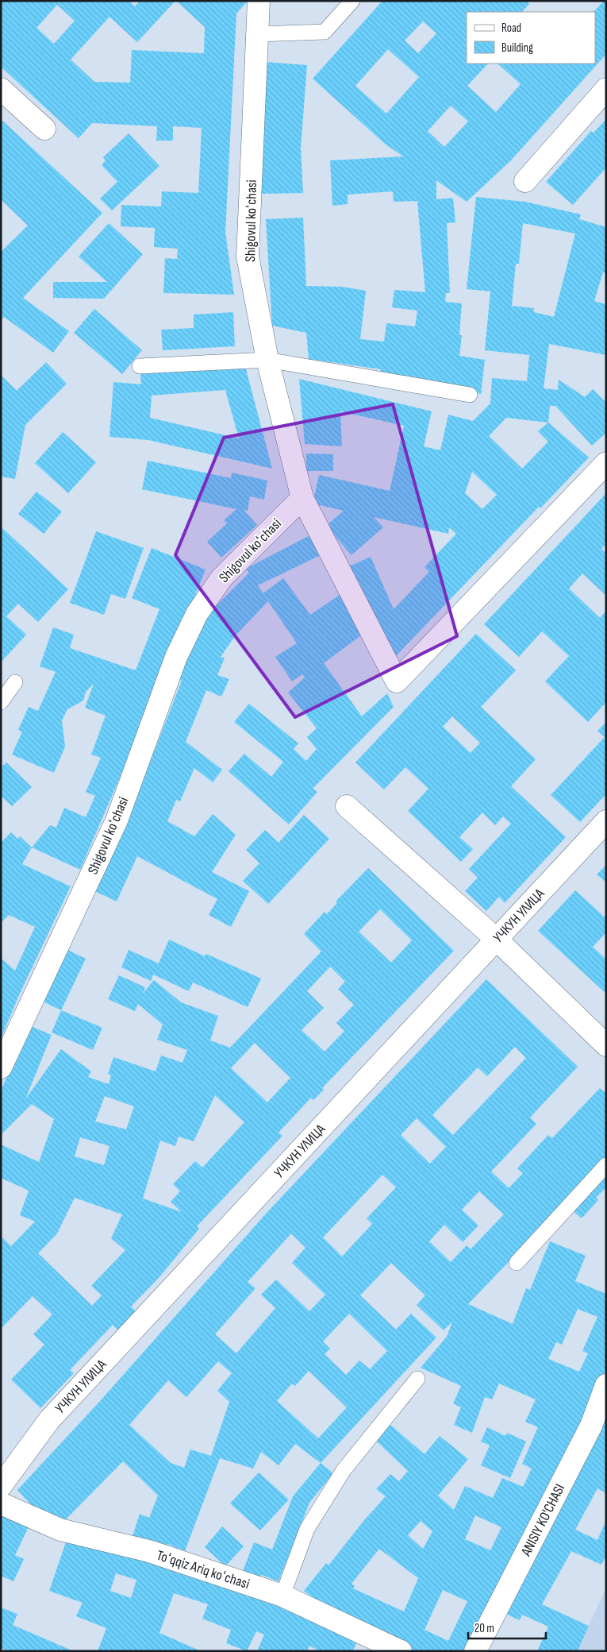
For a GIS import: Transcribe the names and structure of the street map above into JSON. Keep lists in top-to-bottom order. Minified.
{"streets":{"street":["Shigovul koʻchasi","УЧКУН УЛИЦА","ANISIY KO'CHASI","Toʻqqiz Ariq koʻchasi"]},"legend":["Road","Building"],"scale_bar":"20 m"}
